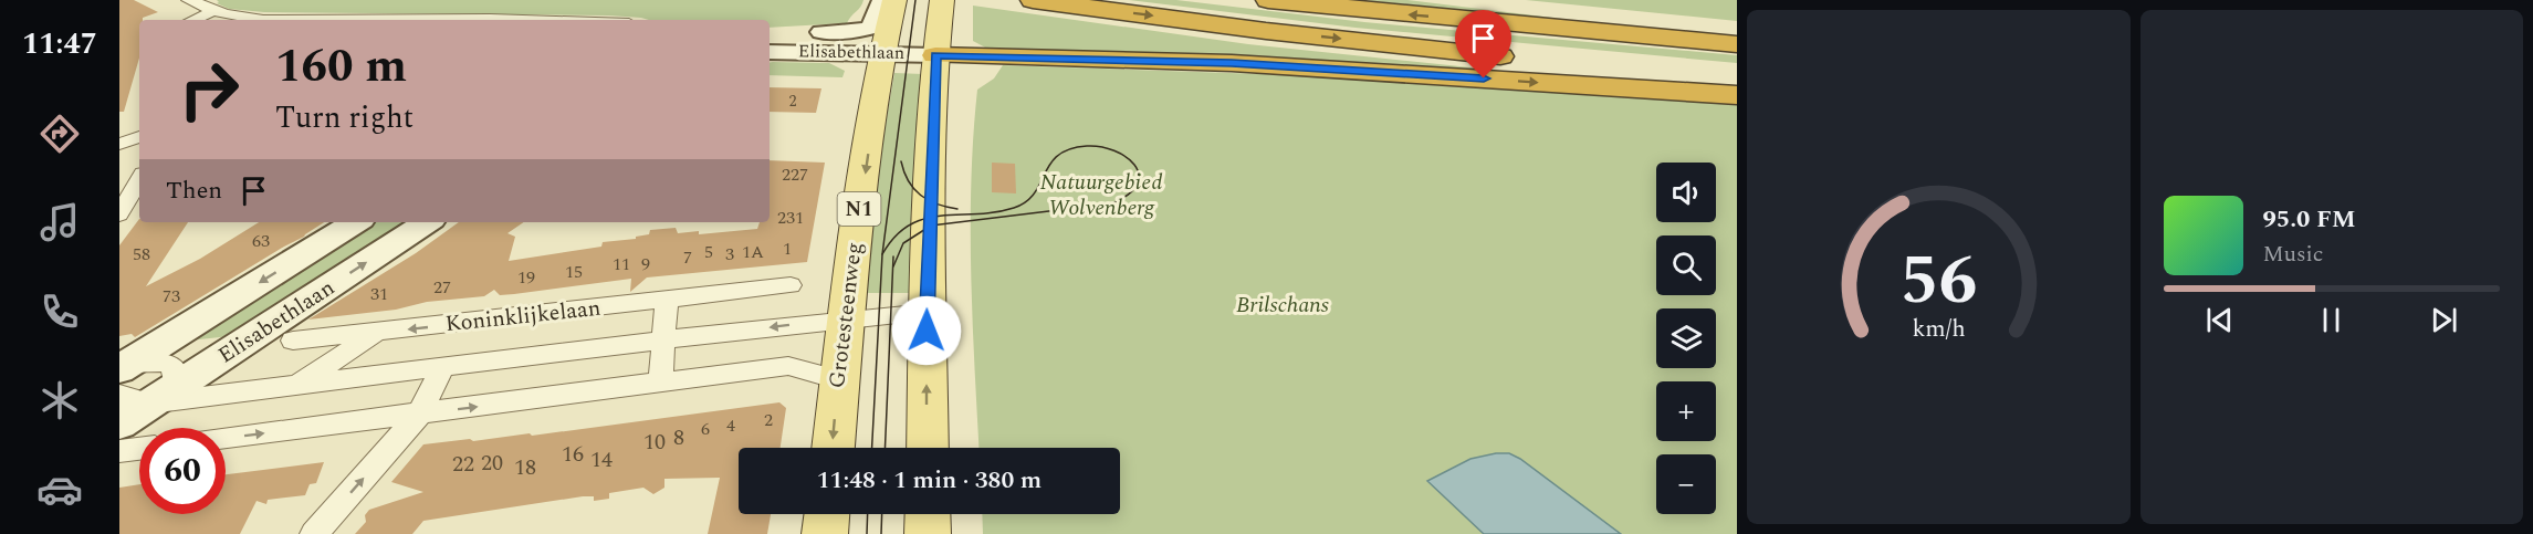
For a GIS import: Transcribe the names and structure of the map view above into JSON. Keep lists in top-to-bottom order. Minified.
{"streets":{"main road":["Elisabethlaan","N1","Grotesteenweg"],"street":["Koninklijkelaan"]},"crossings":[["Elisabethlaan","N1"],["Elisabethlaan","Grotesteenweg"],["Elisabethlaan","Koninklijkelaan"],["N1","Grotesteenweg"],["Grotesteenweg","Koninklijkelaan"]],"parks":["Natuurgebied Wolvenberg","Brilschans"],"house_numbers":["2","227","231","63","1","5","1A","58","3","7","11","9","15","19","27","31","73","2","4","6","8","10","16","14","20","22","18"],"page":{"tabs":"11:47","turn":["160 m","Turn right"],"then":"Then","map_buttons":["+","−"],"song":["95.0 FM","Music"],"limit":"60","trip":"11:48 · 1 min · 380 m","gauge":["56","km/h"]}}
